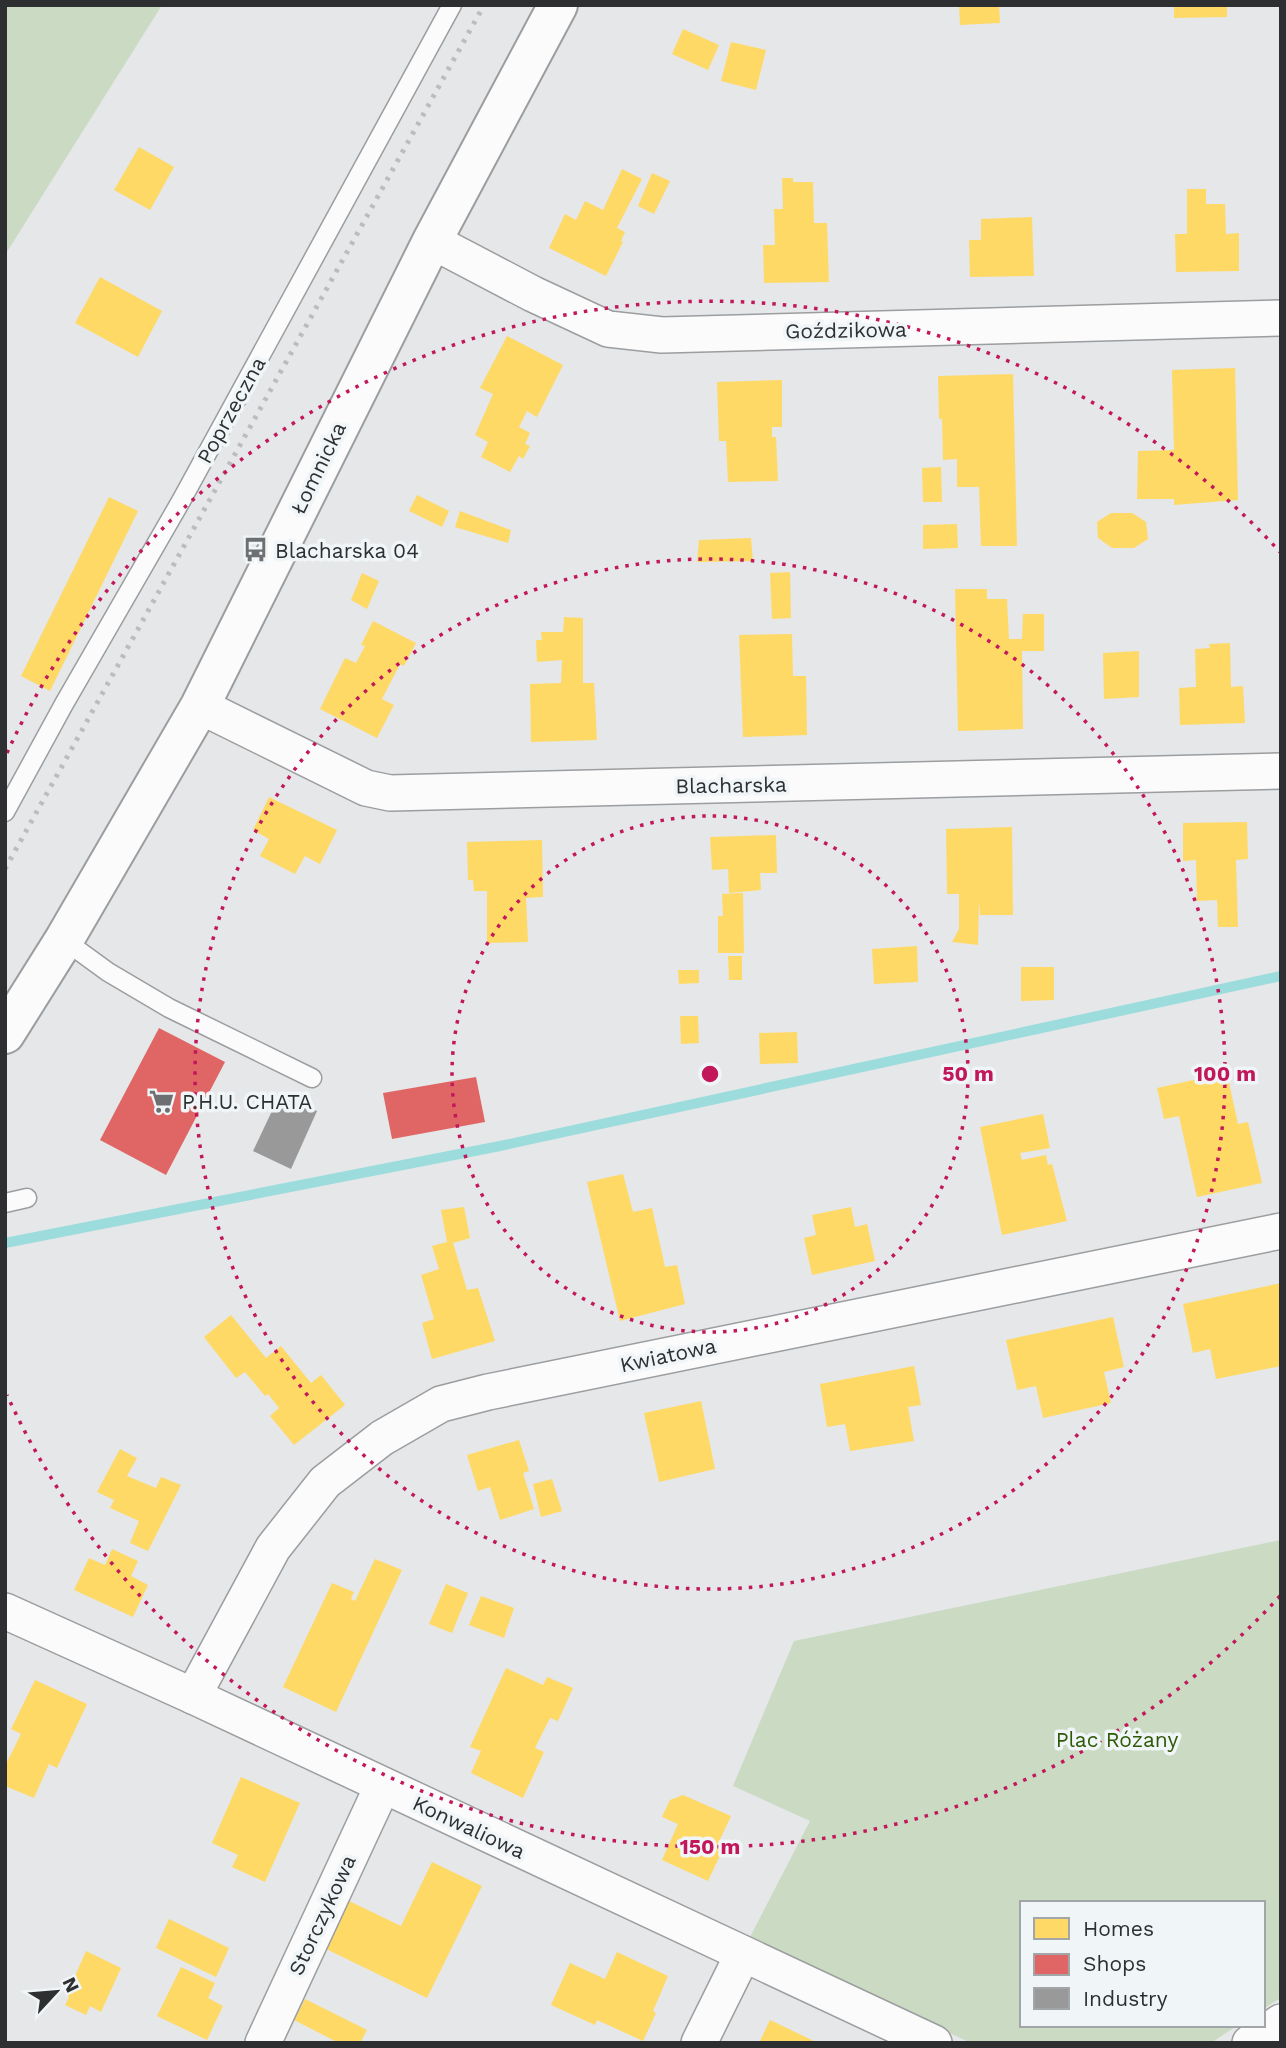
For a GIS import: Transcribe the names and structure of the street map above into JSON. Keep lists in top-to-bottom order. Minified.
{"streets":{"street":["Goździkowa","Łomnicka","Blacharska","Kwiatowa","Konwaliowa","Storczykowa"],"lane":["Poprzeczna"]},"crossings":[["Goździkowa","Łomnicka"],["Łomnicka","Blacharska"],["Kwiatowa","Konwaliowa"],["Konwaliowa","Storczykowa"]],"parks":["Plac Różany"],"places":{"bus stop":["Blacharska 04"],"supermarket":["P.H.U. CHATA"]},"legend":["Homes","Shops","Industry"],"north":"top right","rings":["50 m","100 m","150 m"]}
